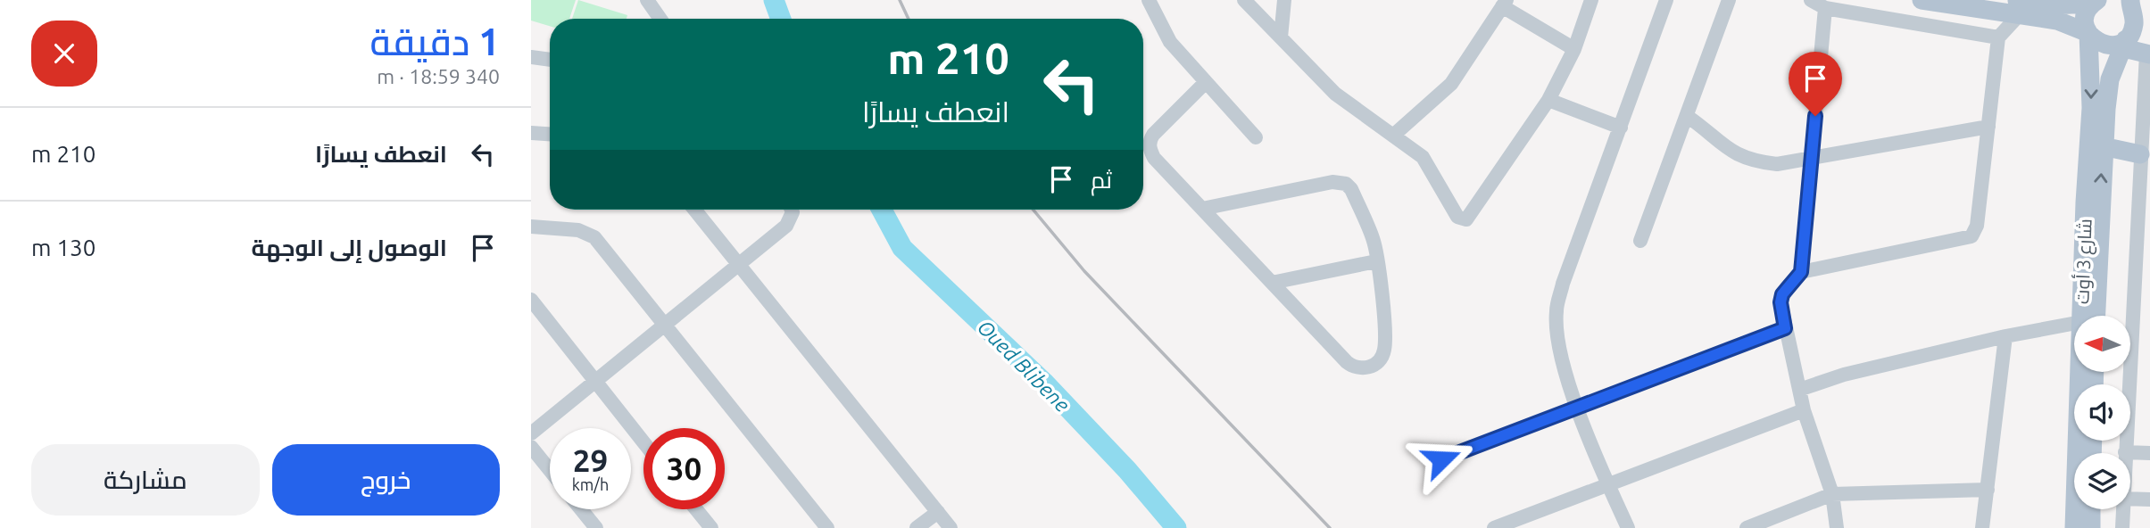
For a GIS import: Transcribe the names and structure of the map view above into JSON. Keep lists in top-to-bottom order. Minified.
{"streets":{"main road":["شارع 3 أوت"]},"water":["Oued Blibene"],"north":"left","page":{"heading":["1 دقيقة","340 m · 18:59"],"turn":["210 m","انعطف يسارًا"],"list":[{"name":"انعطف يسارًا","value":"210 m"},{"name":"الوصول إلى الوجهة","value":"130 m"}],"then":"ثم","speed":"29 km/h","limit":"30","buttons":["خروج","مشاركة"]}}
